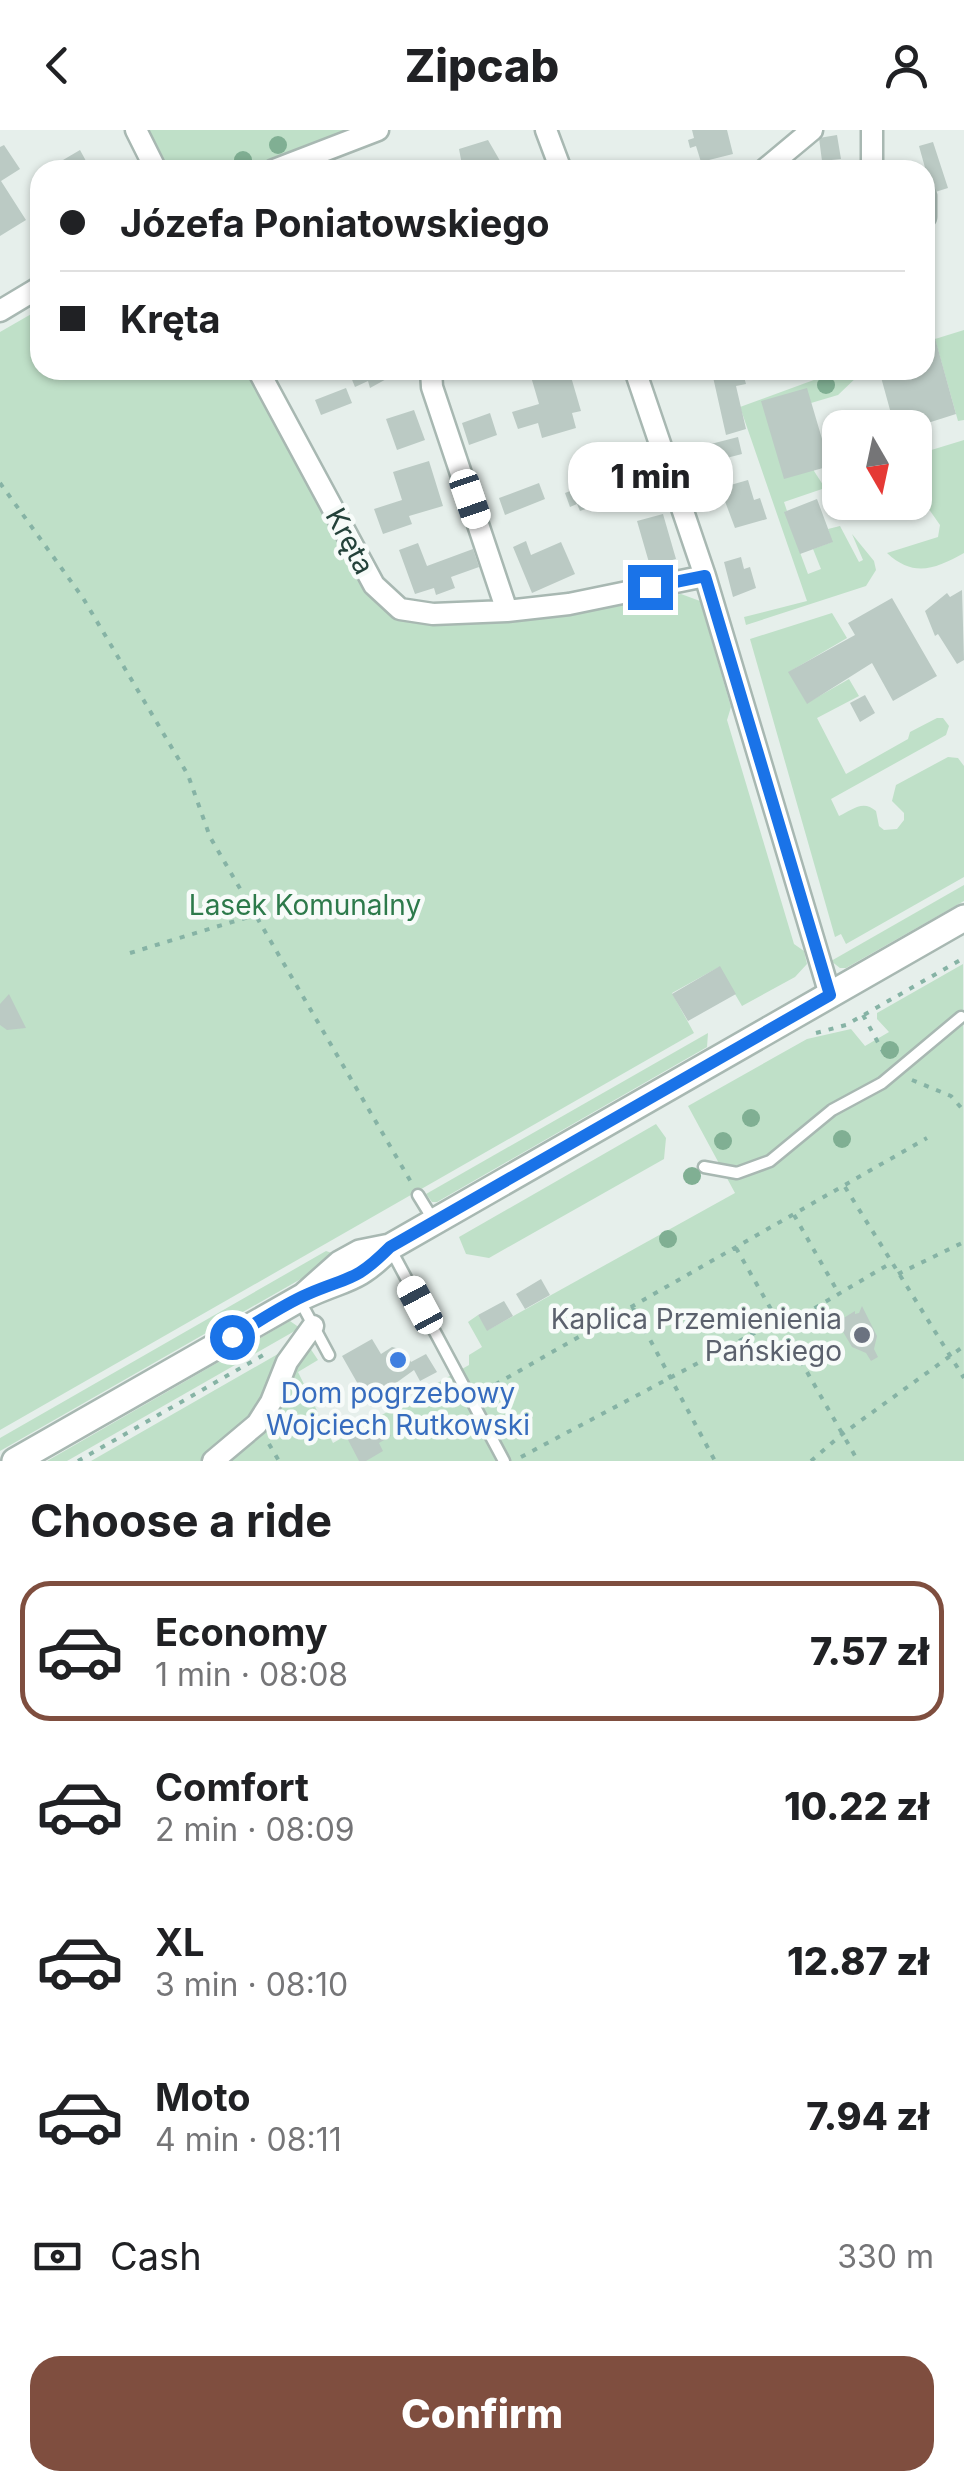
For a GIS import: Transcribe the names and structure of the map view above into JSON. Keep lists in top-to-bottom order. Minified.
{"streets":{"street":["Kręta"]},"parks":["Lasek Komunalny"],"places":["Kaplica Przemienienia Pańskiego","Dom pogrzebowy Wojciech Rutkowski"],"north":"bottom","page":{"header":"Zipcab","banner":["Józefa Poniatowskiego","Kręta"],"bubble":"1 min","heading":"Choose a ride","list":[{"name":"Economy","note":"1 min · 08:08","value":"7.57 zł"},{"name":"Comfort","note":"2 min · 08:09","value":"10.22 zł"},{"name":"XL","note":"3 min · 08:10","value":"12.87 zł"},{"name":"Moto","note":"4 min · 08:11","value":"7.94 zł"}],"pay":["Cash","330 m"],"buttons":"Confirm"}}
